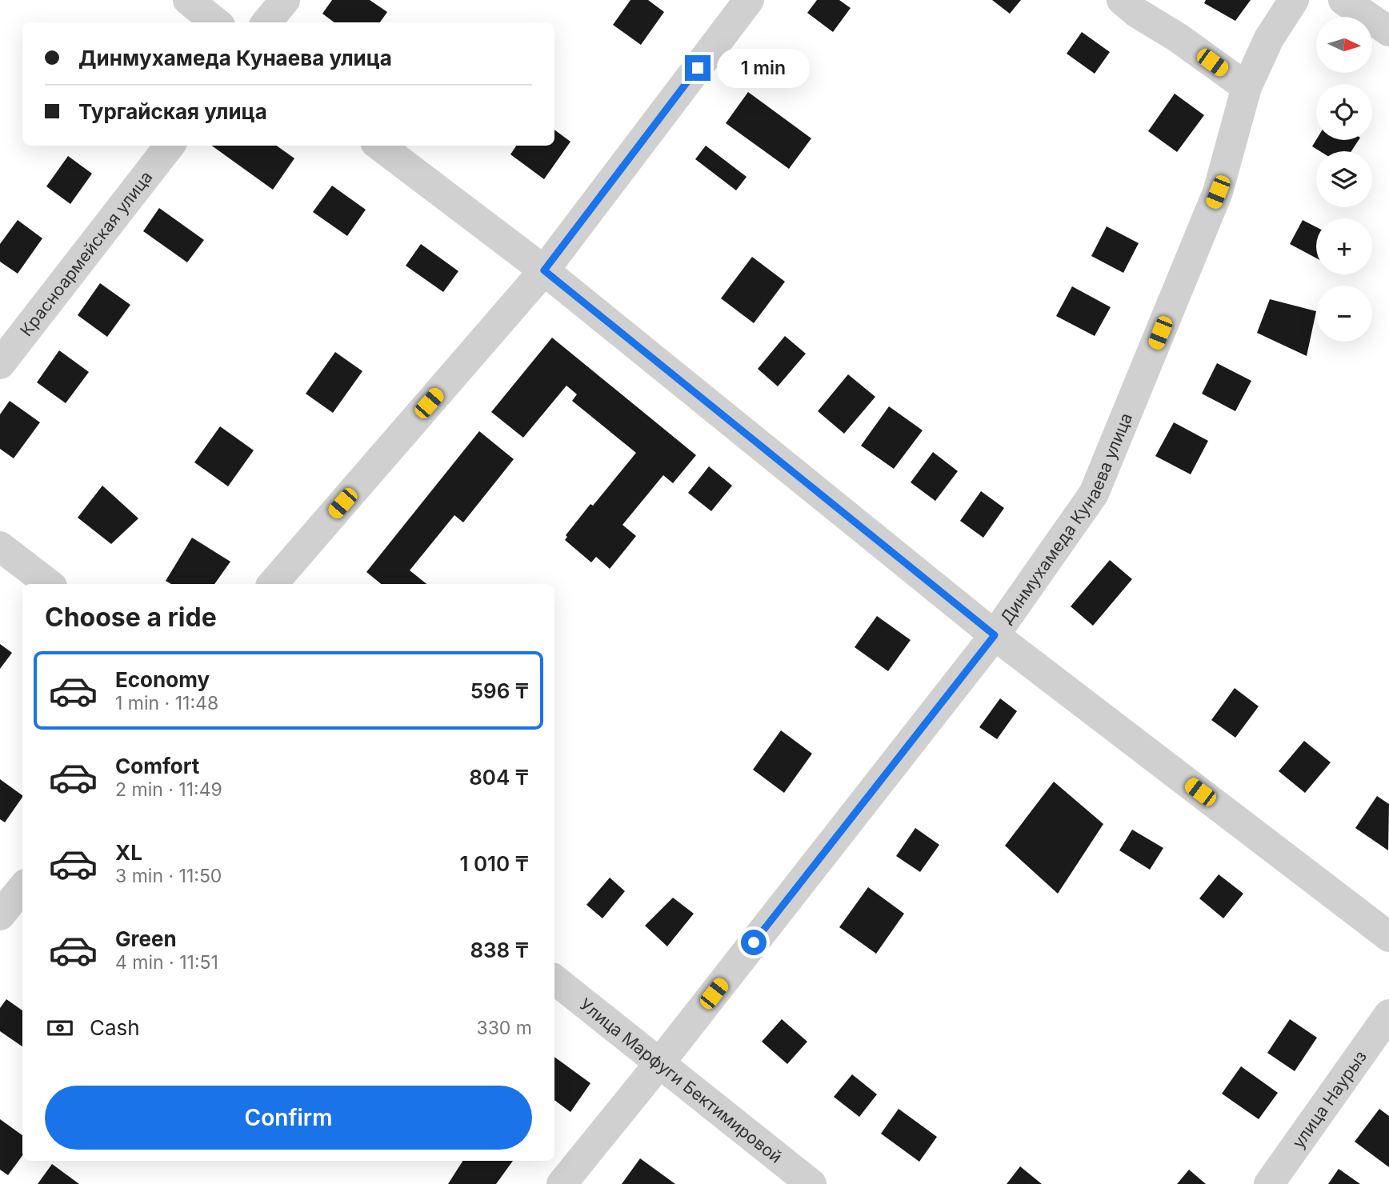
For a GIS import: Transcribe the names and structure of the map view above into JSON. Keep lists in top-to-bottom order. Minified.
{"streets":{"street":["Красноармейская улица","Динмухамеда Кунаева улица","Улица Марфуги Бектимировой","улица Наурыз"]},"crossings":[["Динмухамеда Кунаева улица","Улица Марфуги Бектимировой"]],"north":"right","page":{"map_buttons":["+","−"],"banner":["Динмухамеда Кунаева улица","Тургайская улица"],"bubble":"1 min","heading":"Choose a ride","list":[{"name":"Economy","note":"1 min · 11:48","value":"596 ₸"},{"name":"Comfort","note":"2 min · 11:49","value":"804 ₸"},{"name":"XL","note":"3 min · 11:50","value":"1 010 ₸"},{"name":"Green","note":"4 min · 11:51","value":"838 ₸"}],"pay":["Cash","330 m"],"buttons":"Confirm"}}
